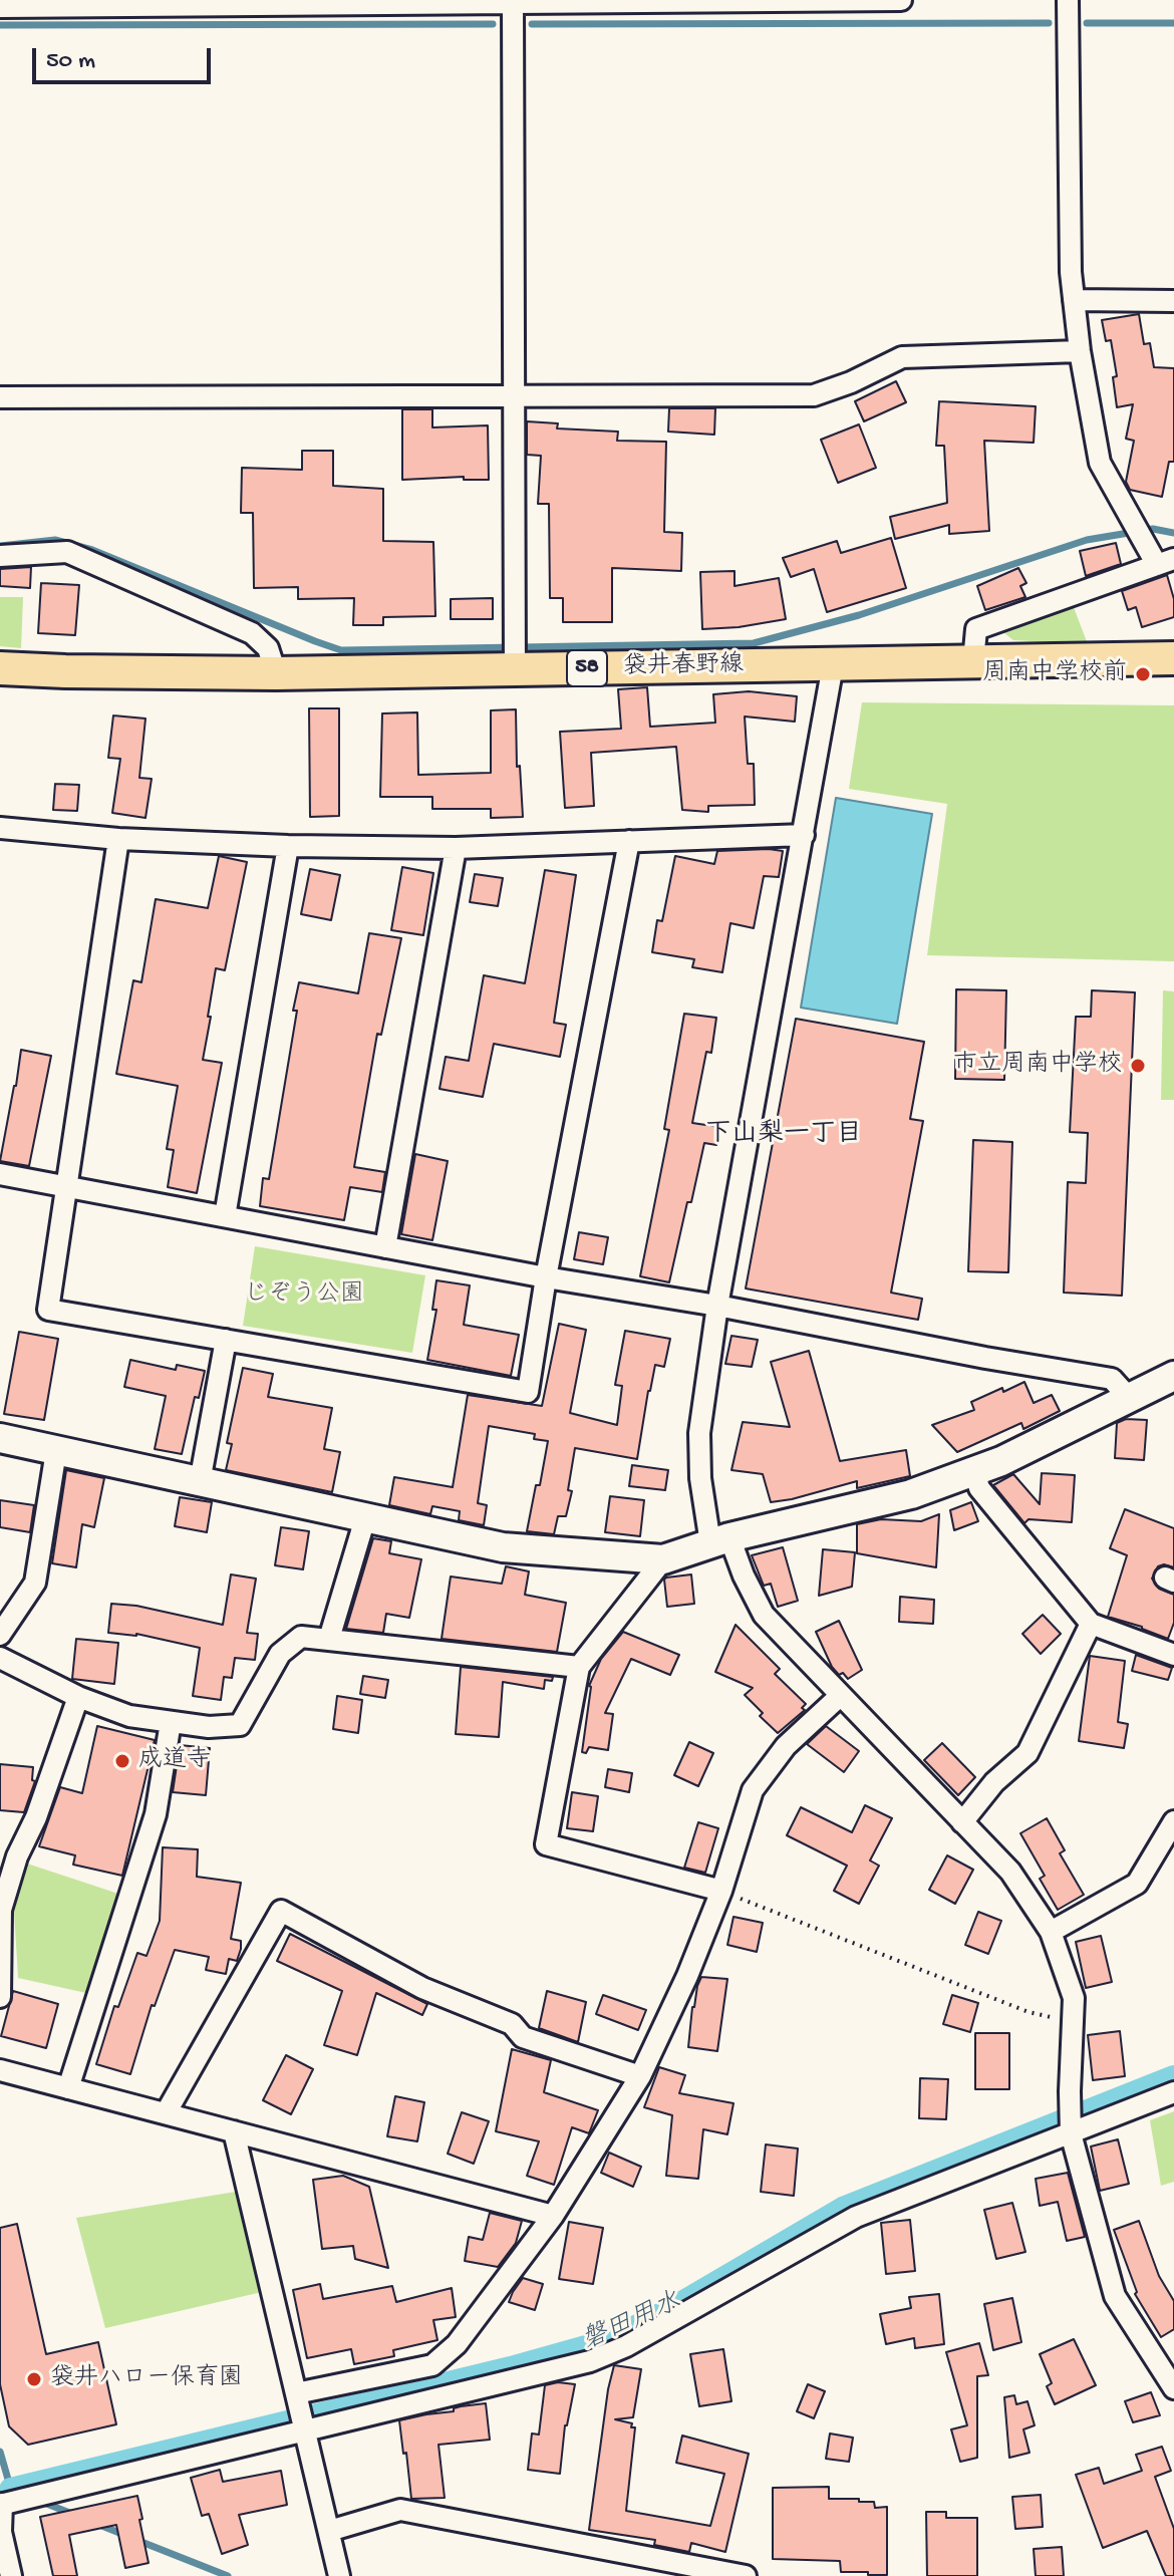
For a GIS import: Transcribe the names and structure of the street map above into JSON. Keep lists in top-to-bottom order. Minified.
{"streets":{"main road":["袋井春野線","58"]},"districts":["下山梨一丁目"],"water":["磐田用水"],"parks":["じぞう公園"],"places":["周南中学校前","市立周南中学校","成道寺","袋井ハロー保育園"],"scale_bar":"50 m"}
